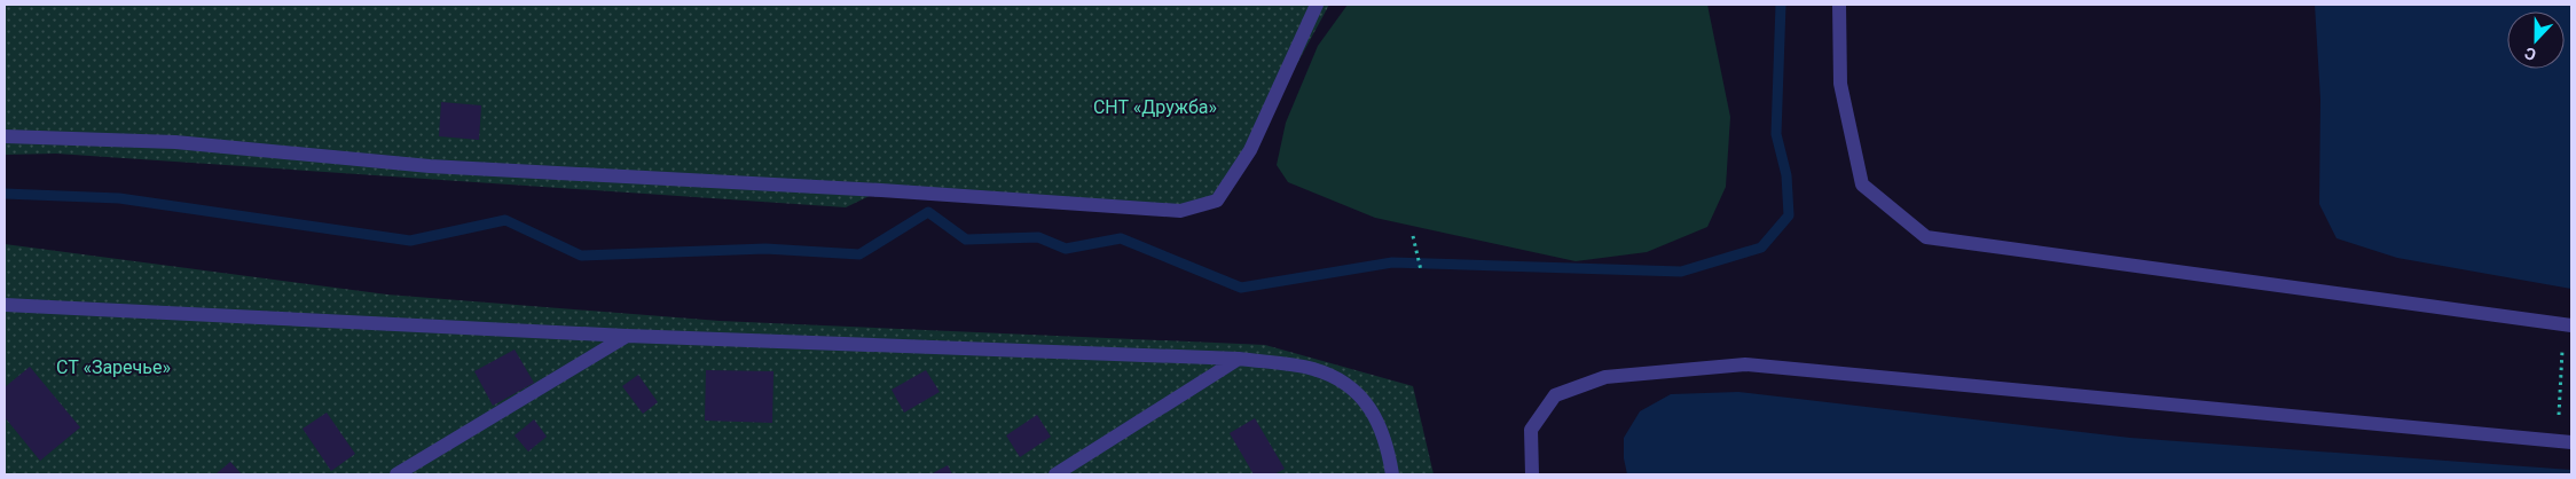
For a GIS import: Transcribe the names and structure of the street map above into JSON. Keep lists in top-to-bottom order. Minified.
{"parks":["СНТ «Дружба»","СТ «Заречье»"],"north":"bottom"}
